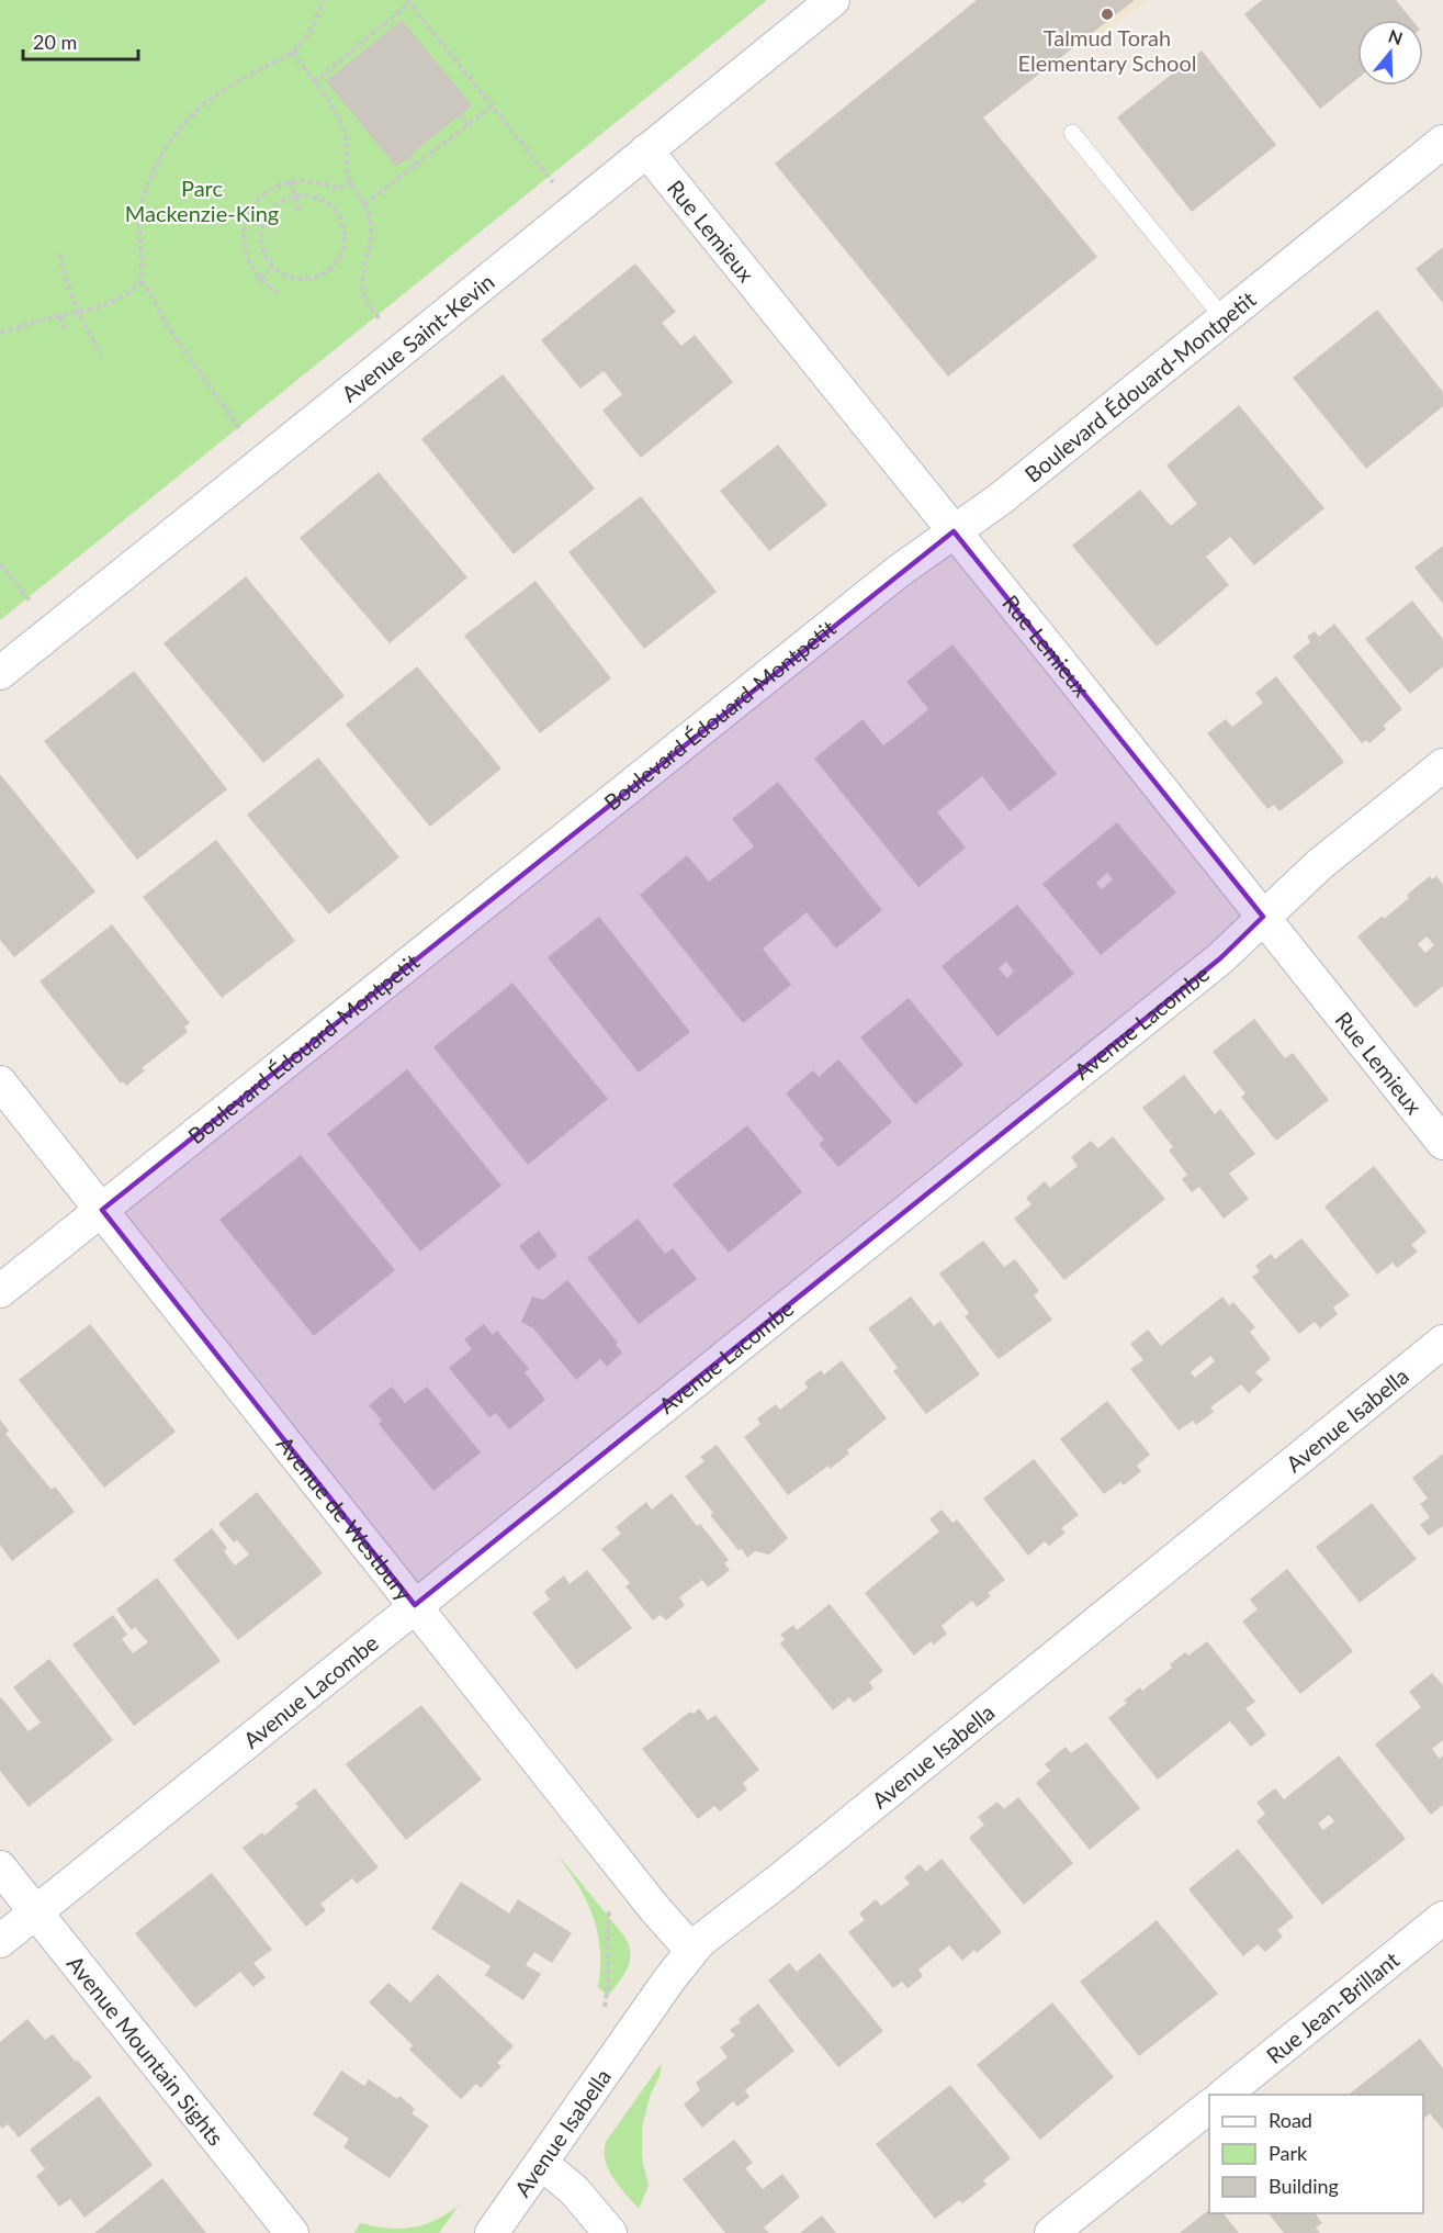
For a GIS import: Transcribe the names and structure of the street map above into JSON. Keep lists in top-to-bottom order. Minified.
{"streets":{"street":["Rue Lemieux","Avenue Saint-Kevin","Boulevard Édouard-Montpetit","Avenue Lacombe","Avenue Isabella","Avenue de Westbury","Rue Jean-Brillant","Avenue Mountain Sights"]},"crossings":[["Rue Lemieux","Avenue Saint-Kevin"],["Rue Lemieux","Boulevard Édouard-Montpetit"],["Rue Lemieux","Avenue Lacombe"],["Boulevard Édouard-Montpetit","Avenue de Westbury"],["Avenue Lacombe","Avenue de Westbury"],["Avenue Lacombe","Avenue Mountain Sights"],["Avenue Isabella","Avenue de Westbury"]],"parks":["Parc Mackenzie-King"],"places":["Talmud Torah Elementary School"],"legend":["Road","Park","Building"],"scale_bar":"20 m","north":"top"}
